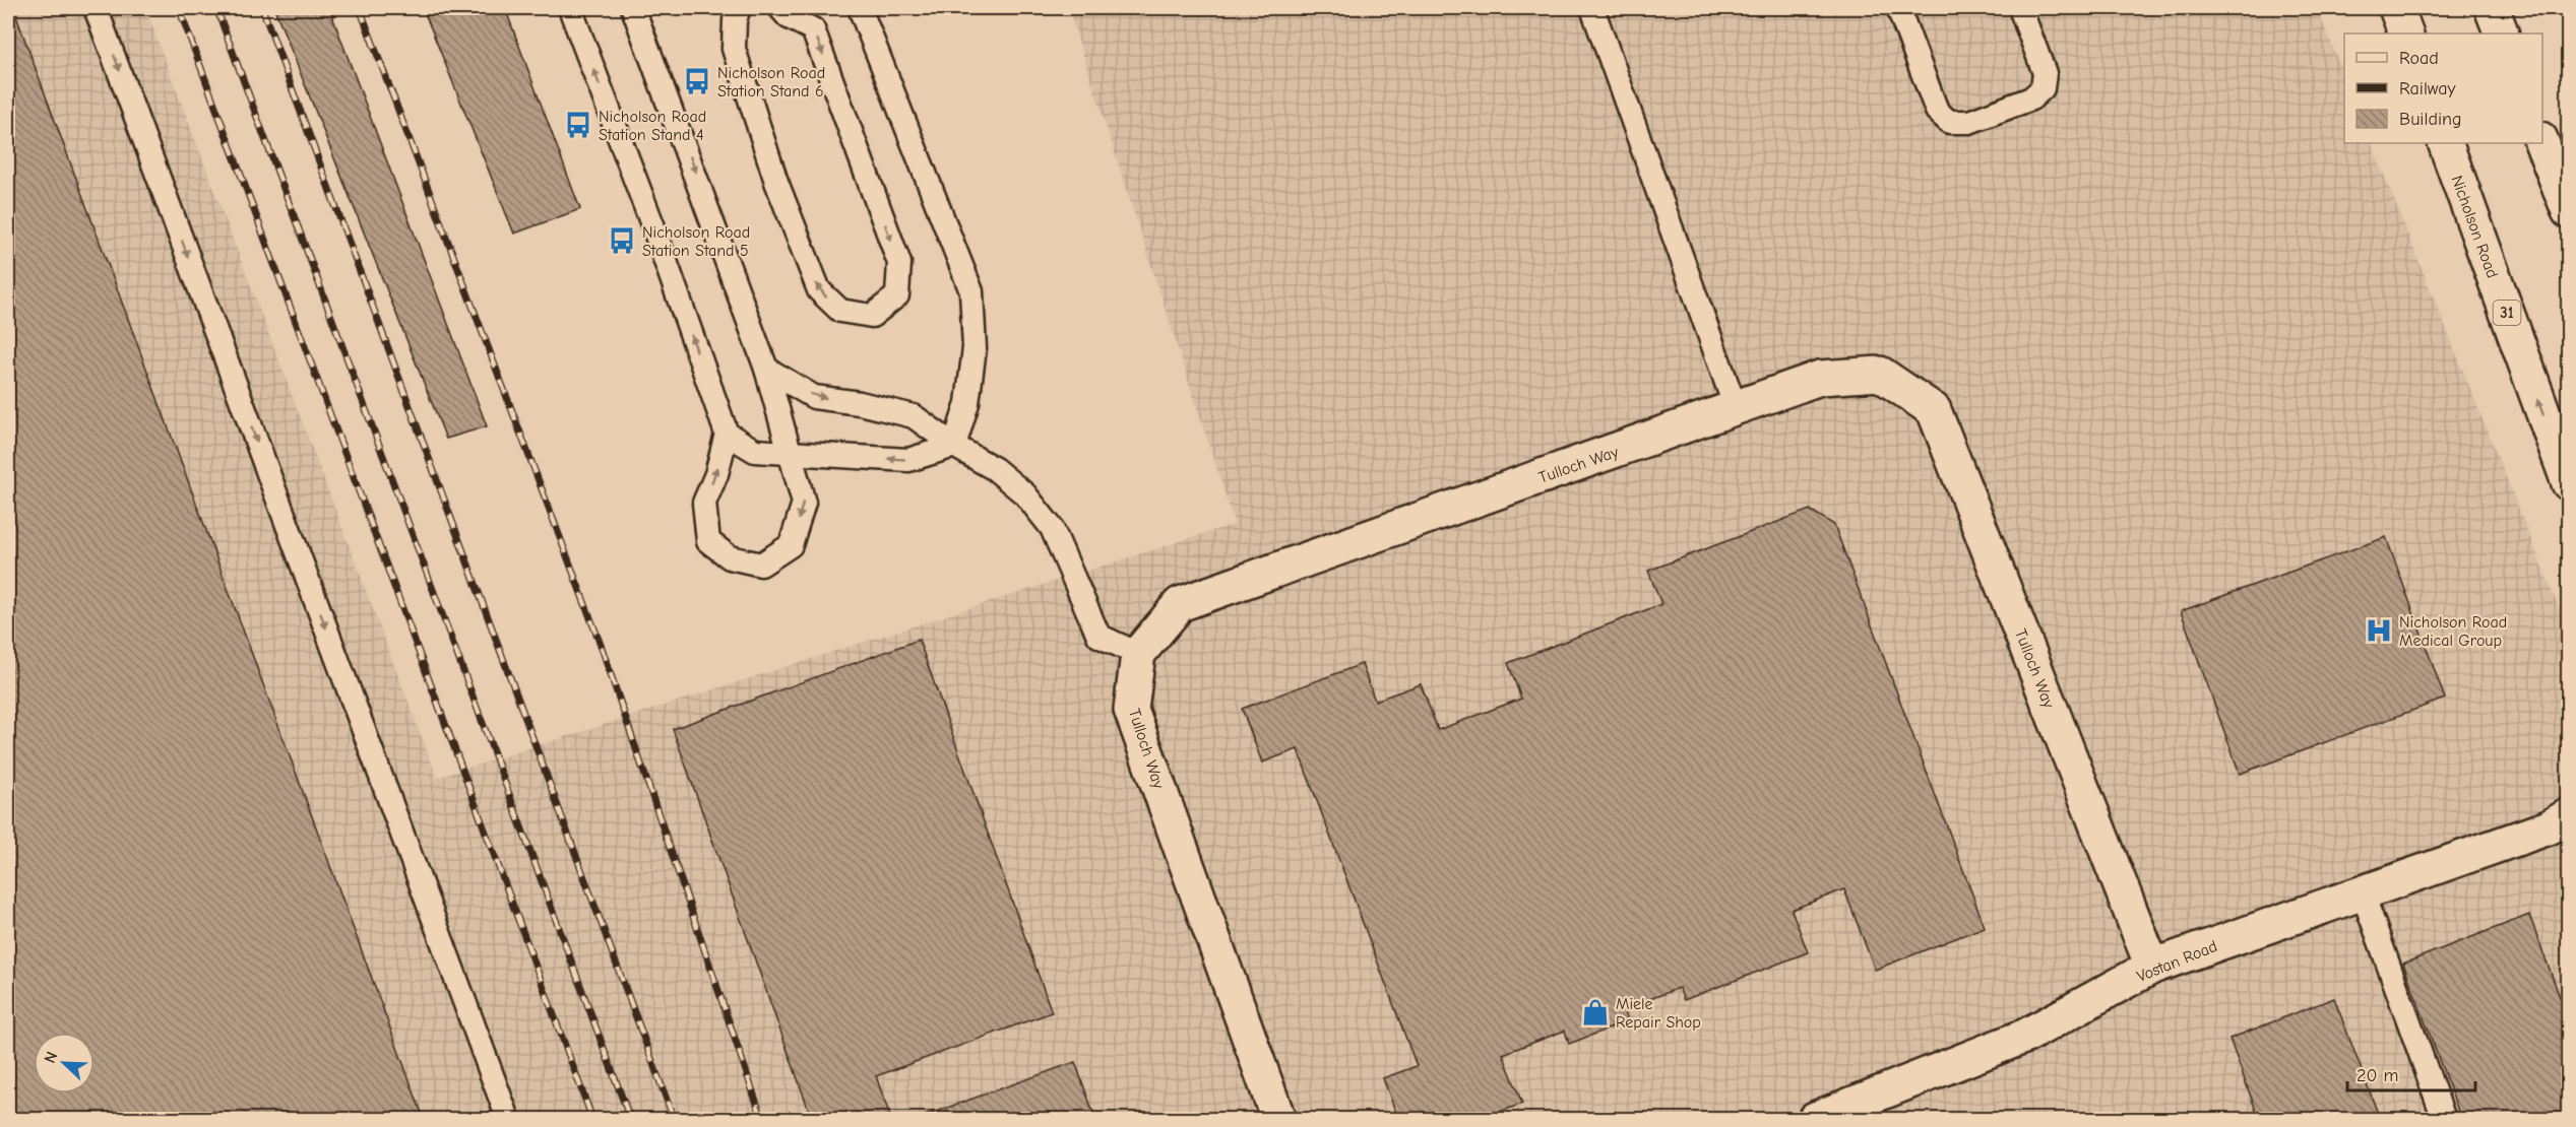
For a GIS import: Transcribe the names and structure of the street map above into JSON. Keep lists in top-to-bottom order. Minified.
{"streets":{"street":["Nicholson Road","31","Tulloch Way","Vostan Road"]},"crossings":[["Tulloch Way","Vostan Road"]],"one_way":["Nicholson Road"],"places":{"bus stop":["Nicholson Road Station Stand 6","Nicholson Road Station Stand 4","Nicholson Road Station Stand 5"],"hospital":["Nicholson Road Medical Group"],"shop":["Miele Repair Shop"]},"legend":["Road","Railway","Building"],"scale_bar":"20 m","north":"top left"}
